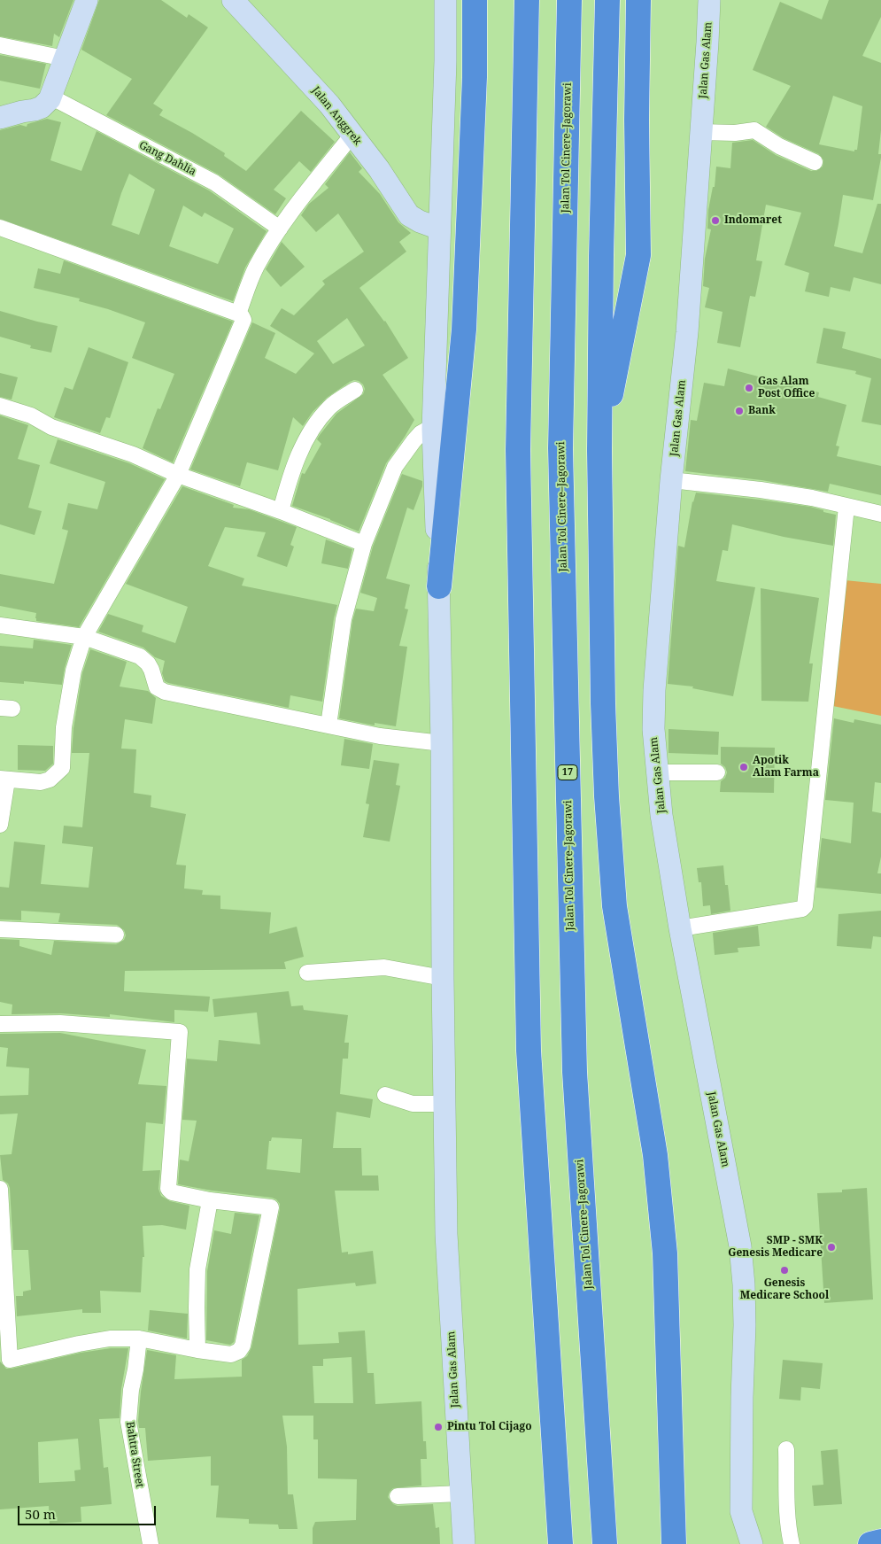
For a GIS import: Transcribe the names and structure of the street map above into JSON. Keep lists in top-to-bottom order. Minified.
{"streets":{"highway":["Jalan Tol Cinere–Jagorawi","17"],"main road":["Jalan Gas Alam","Jalan Anggrek"],"street":["Gang Dahlia","Bahtra Street"]},"crossings":[["Jalan Gas Alam","Jalan Anggrek"]],"places":["Indomaret","Gas Alam Post Office","Bank","Apotik Alam Farma","SMP - SMK Genesis Medicare","Genesis Medicare School","Pintu Tol Cijago"],"scale_bar":"50 m"}
